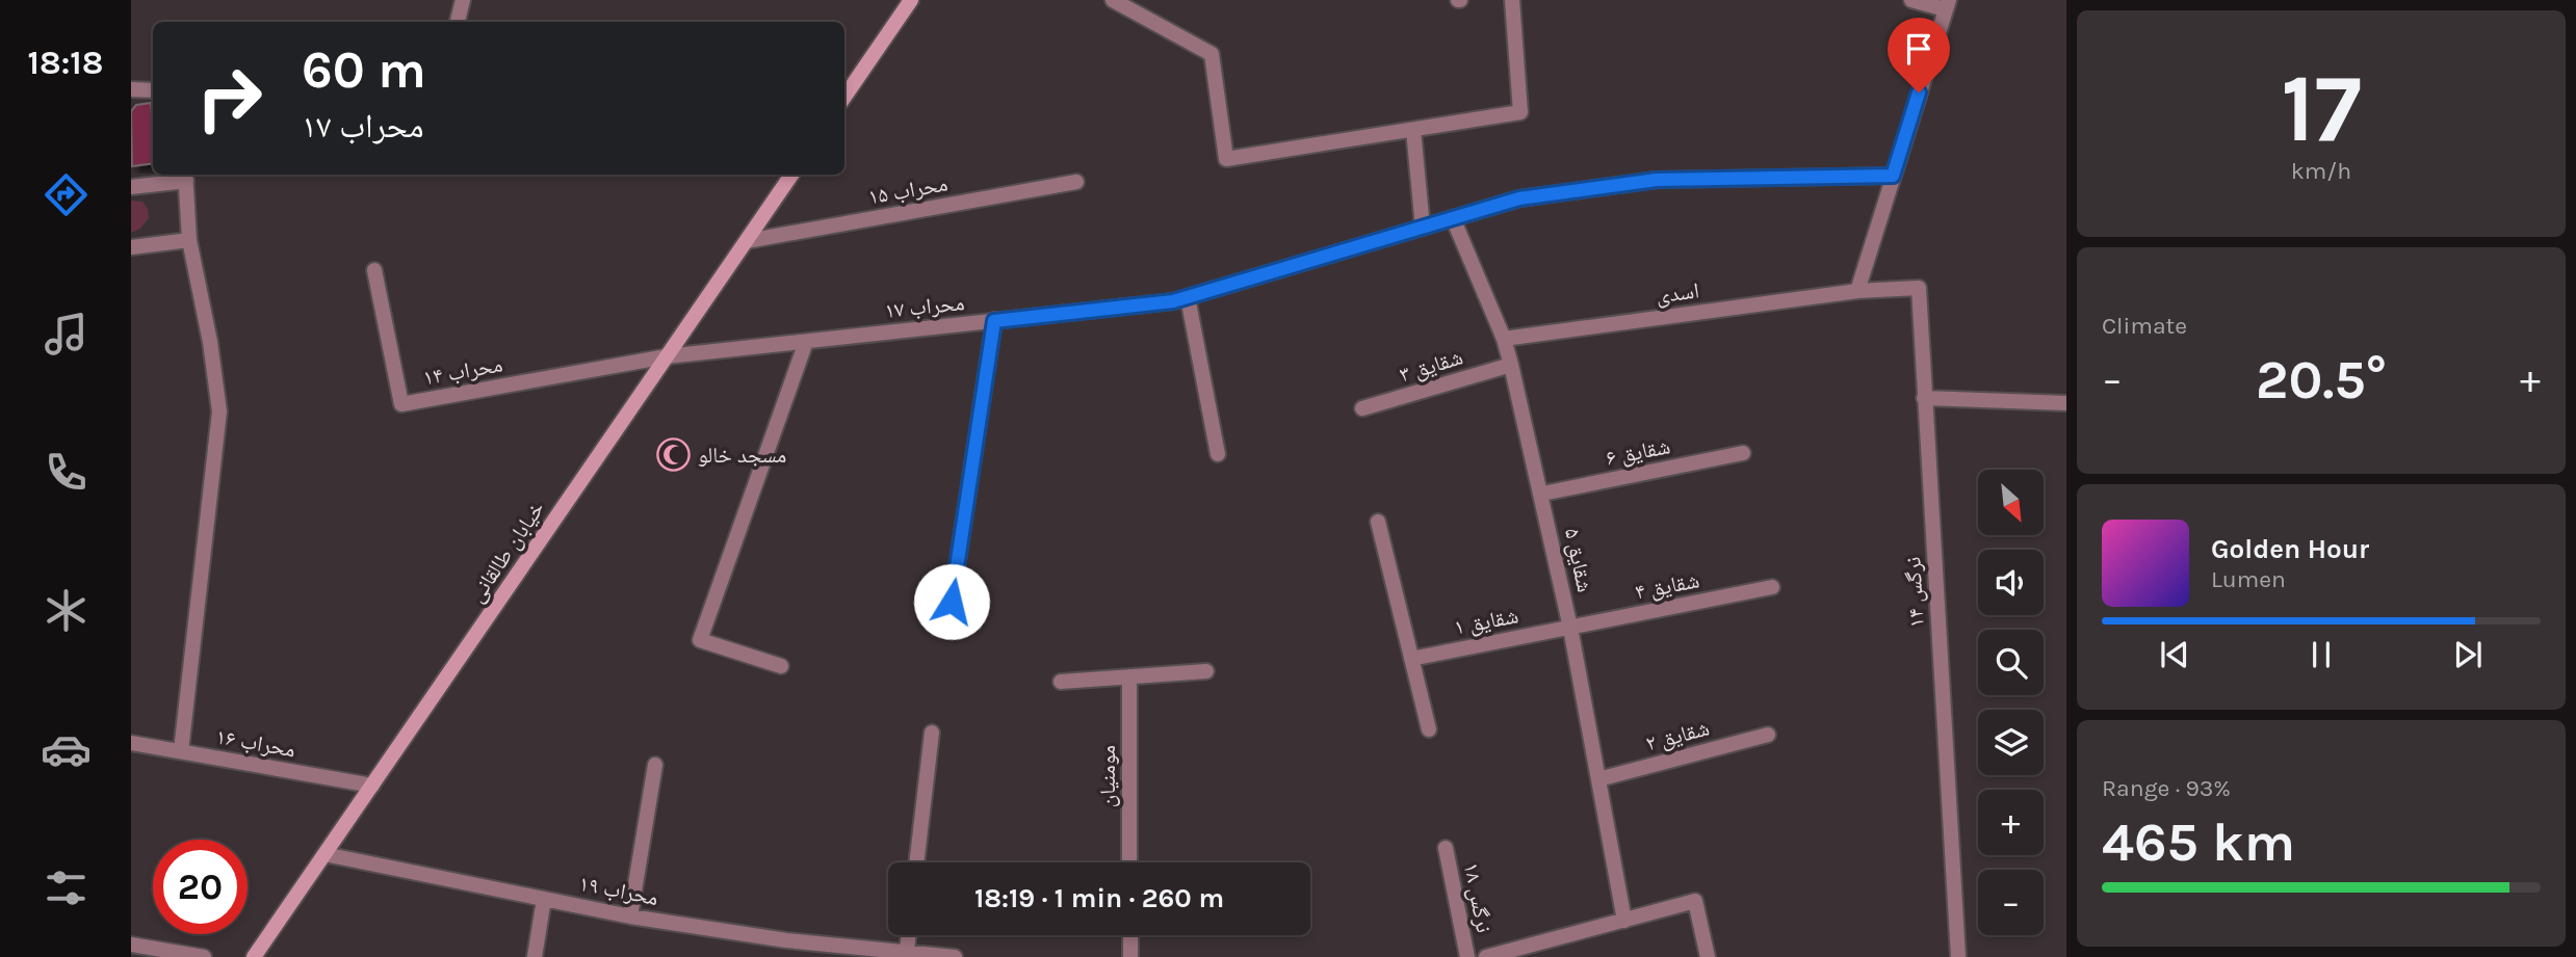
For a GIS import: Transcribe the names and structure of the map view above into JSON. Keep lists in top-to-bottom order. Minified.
{"streets":{"main road":["خیابان طالقانی"],"street":["محراب ۱۵","اسدی","محراب ۱۷","شقایق ۳","محراب ۱۴","شقایق ۶","شقایق ۵","شقایق ۴","نرگس ۱۴","شقایق ۱","شقایق ۲","محراب ۱۶","مومنیان","محراب ۱۹","نرگس ۱۸"]},"crossings":[["محراب ۱۵","خیابان طالقانی"],["اسدی","شقایق ۵"],["اسدی","نرگس ۱۴"],["محراب ۱۷","محراب ۱۴"],["محراب ۱۷","خیابان طالقانی"],["محراب ۱۷","شقایق ۵"],["شقایق ۳","شقایق ۵"],["محراب ۱۴","خیابان طالقانی"],["شقایق ۶","شقایق ۵"],["خیابان طالقانی","محراب ۱۶"],["خیابان طالقانی","محراب ۱۹"],["شقایق ۵","شقایق ۴"],["شقایق ۵","شقایق ۱"],["شقایق ۵","شقایق ۲"],["شقایق ۴","شقایق ۱"]],"places":{"mosque":["مسجد خالو"]},"north":"bottom right","page":{"tabs":"18:18","tile":[["17","km/h"],"Climate",["Range · 93%","465 km"]],"turn":["60 m","محراب ۱۷"],"heat":["−","20.5°","+"],"map_buttons":["+","−"],"song":["Golden Hour","Lumen"],"limit":"20","trip":"18:19 · 1 min · 260 m"}}
